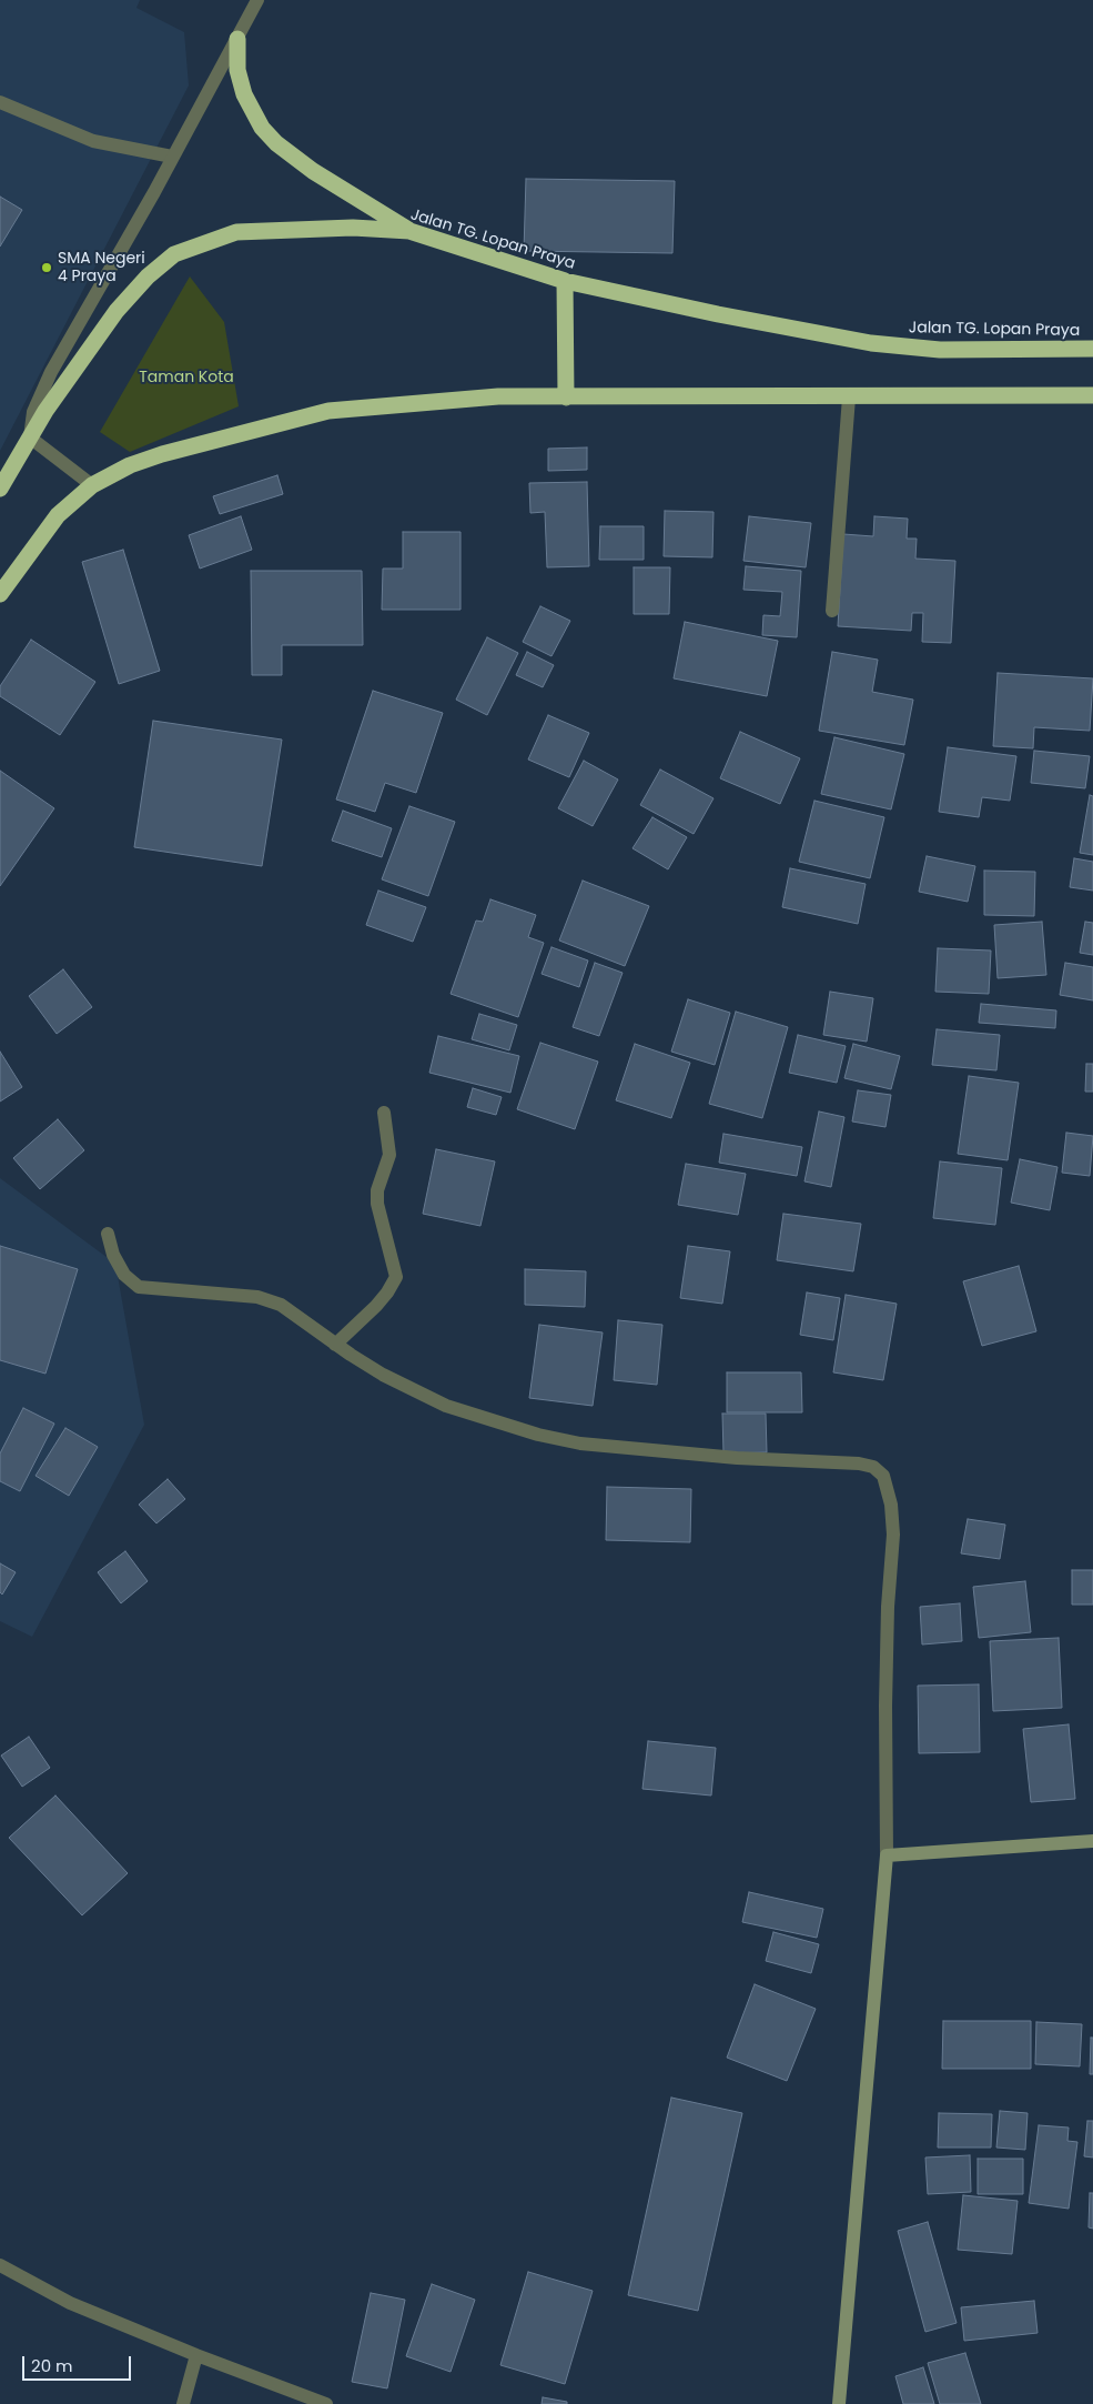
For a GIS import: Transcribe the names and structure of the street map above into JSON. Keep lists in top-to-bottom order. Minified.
{"streets":{"highway":["Jalan TG. Lopan Praya"]},"parks":["Taman Kota"],"places":["SMA Negeri 4 Praya"],"scale_bar":"20 m"}
